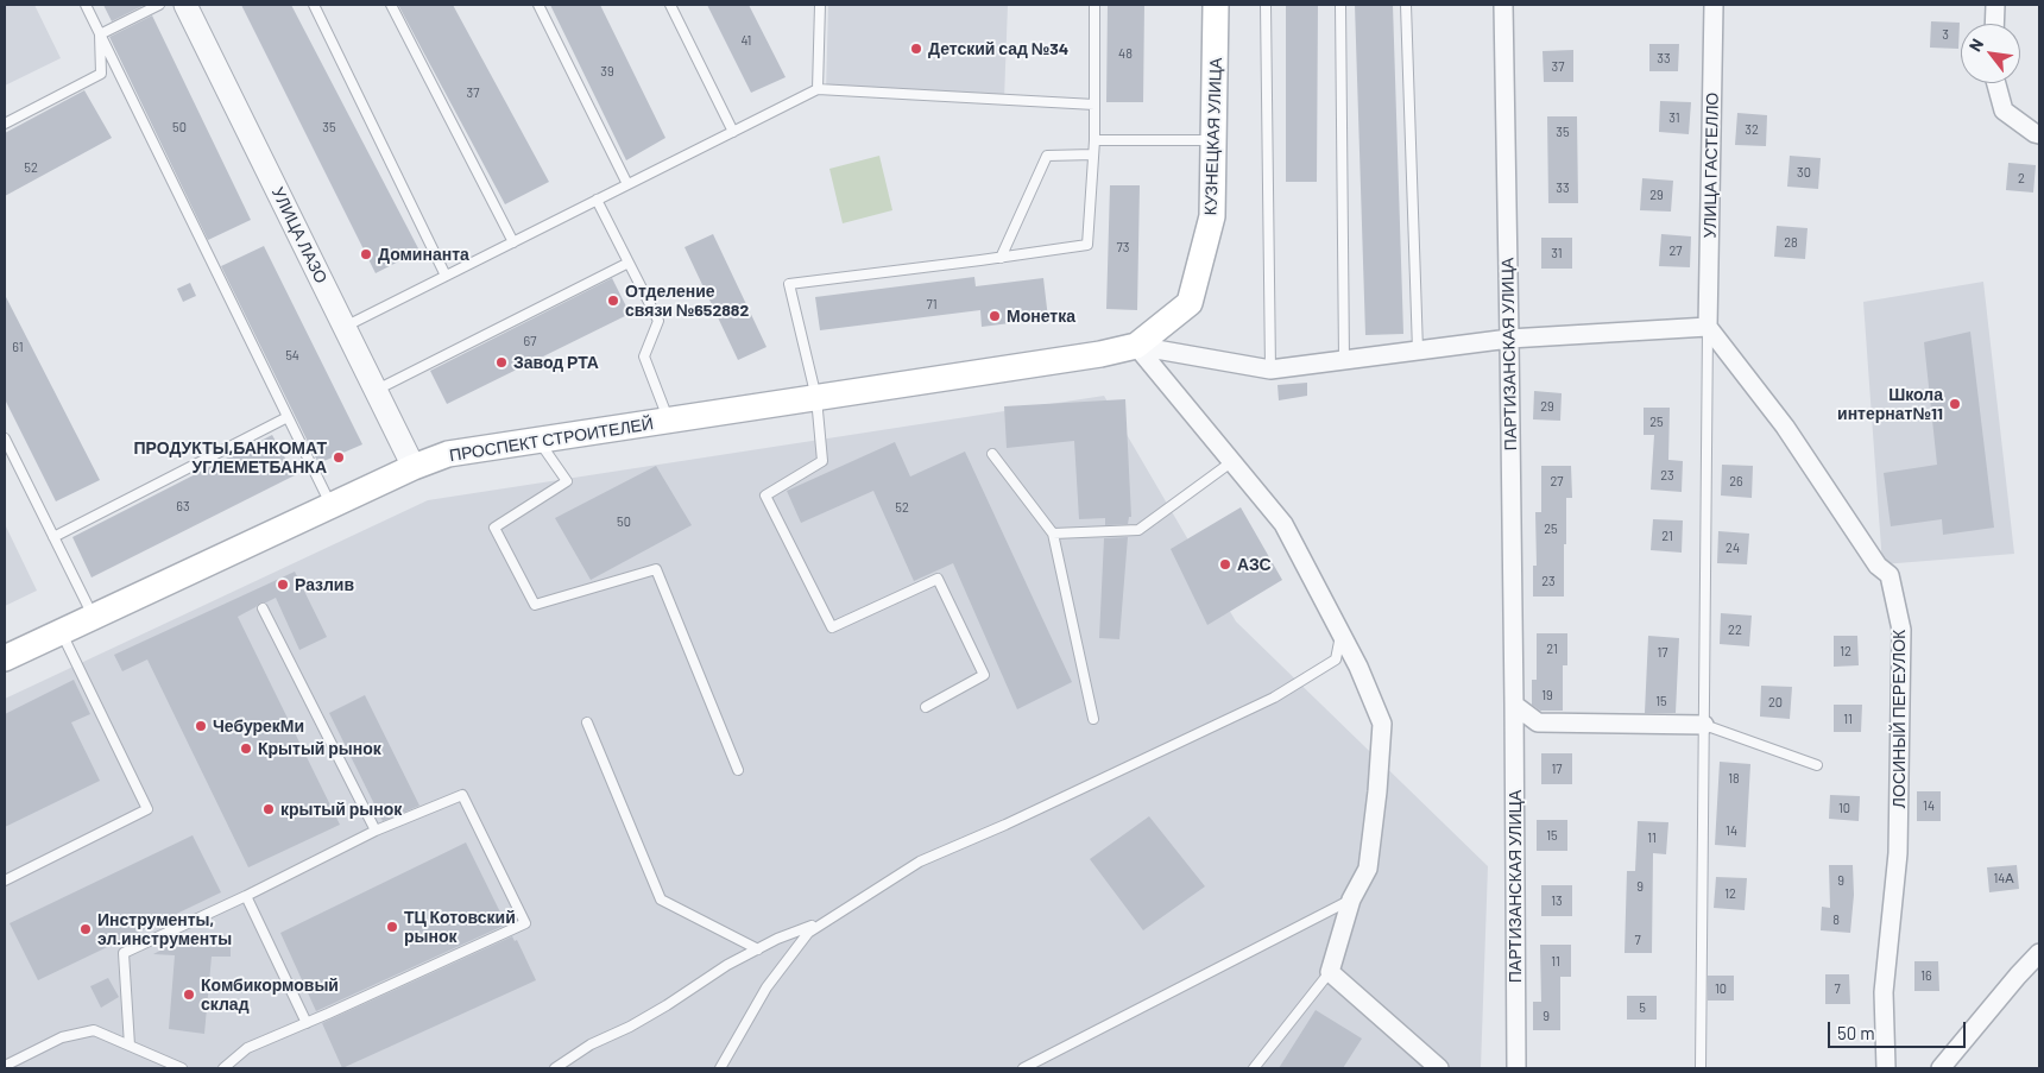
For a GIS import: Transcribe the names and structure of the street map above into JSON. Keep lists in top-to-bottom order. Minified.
{"streets":{"main road":["КУЗНЕЦКАЯ УЛИЦА","ПРОСПЕКТ СТРОИТЕЛЕЙ"],"street":["УЛИЦА ГАСТЕЛЛО","УЛИЦА ЛАЗО","ПАРТИЗАНСКАЯ УЛИЦА","ЛОСИНЫЙ ПЕРЕУЛОК"]},"crossings":[["КУЗНЕЦКАЯ УЛИЦА","ПРОСПЕКТ СТРОИТЕЛЕЙ"],["УЛИЦА ГАСТЕЛЛО","ЛОСИНЫЙ ПЕРЕУЛОК"],["УЛИЦА ЛАЗО","ПРОСПЕКТ СТРОИТЕЛЕЙ"]],"places":["Детский сад №34","Доминанта","Отделение связи №652882","Монетка","Завод РТА","Школа интернат№11","ПРОДУКТЫ,БАНКОМАТ УГЛЕМЕТБАНКА","АЗС","Разлив","ЧебурекМи","Крытый рынок","крытый рынок","ТЦ Котовский рынок","Инструменты, эл.инструменты","Комбикормовый склад"],"house_numbers":["3","41","48","33","37","39","37","31","50","35","32","35","52","30","2","33","29","28","73","27","31","71","67","61","54","29","25","23","27","26","63","52","50","25","21","24","23","22","21","12","17","19","15","20","11","17","18","14","10","14","15","11","14А","9","9","12","13","8","7","11","16","10","7","5","9"],"scale_bar":"50 m","north":"top left"}
